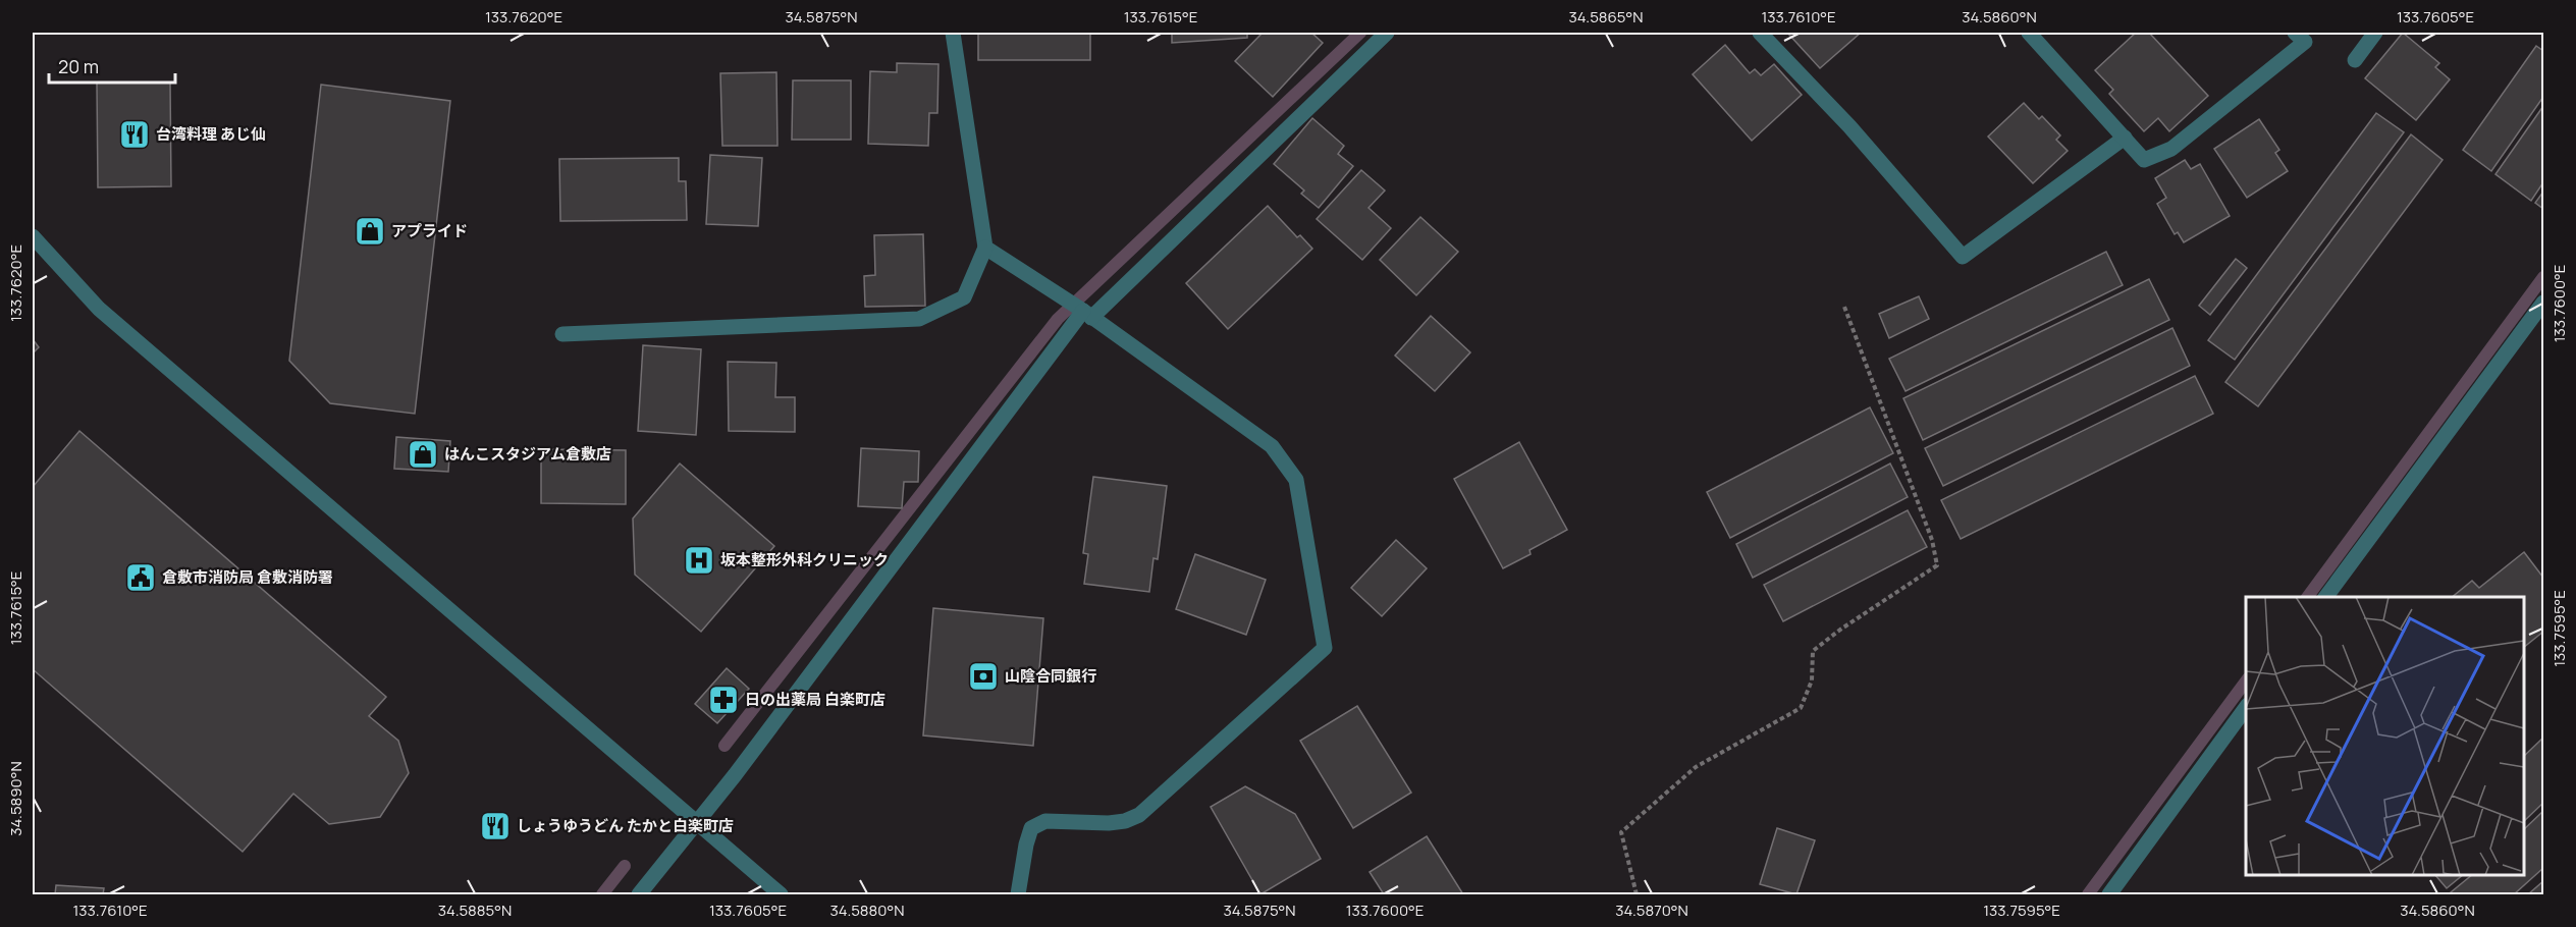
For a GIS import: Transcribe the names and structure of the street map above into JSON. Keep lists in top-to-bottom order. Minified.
{"places":{"restaurant":["台湾料理 あじ仙","しょうゆうどん たかと白楽町店"],"shop":["アプライド","はんこスタジアム倉敷店"],"hospital":["坂本整形外科クリニック"],"public building":["倉敷市消防局 倉敷消防署"],"bank":["山陰合同銀行"],"pharmacy":["日の出薬局 白楽町店"]},"scale_bar":"20 m","coordinates":["133.7620°E","34.5875°N","133.7615°E","34.5865°N","133.7610°E","34.5860°N","133.7605°E","133.7600°E","133.7595°E","34.5890°N","34.5885°N","34.5880°N","34.5870°N"]}
